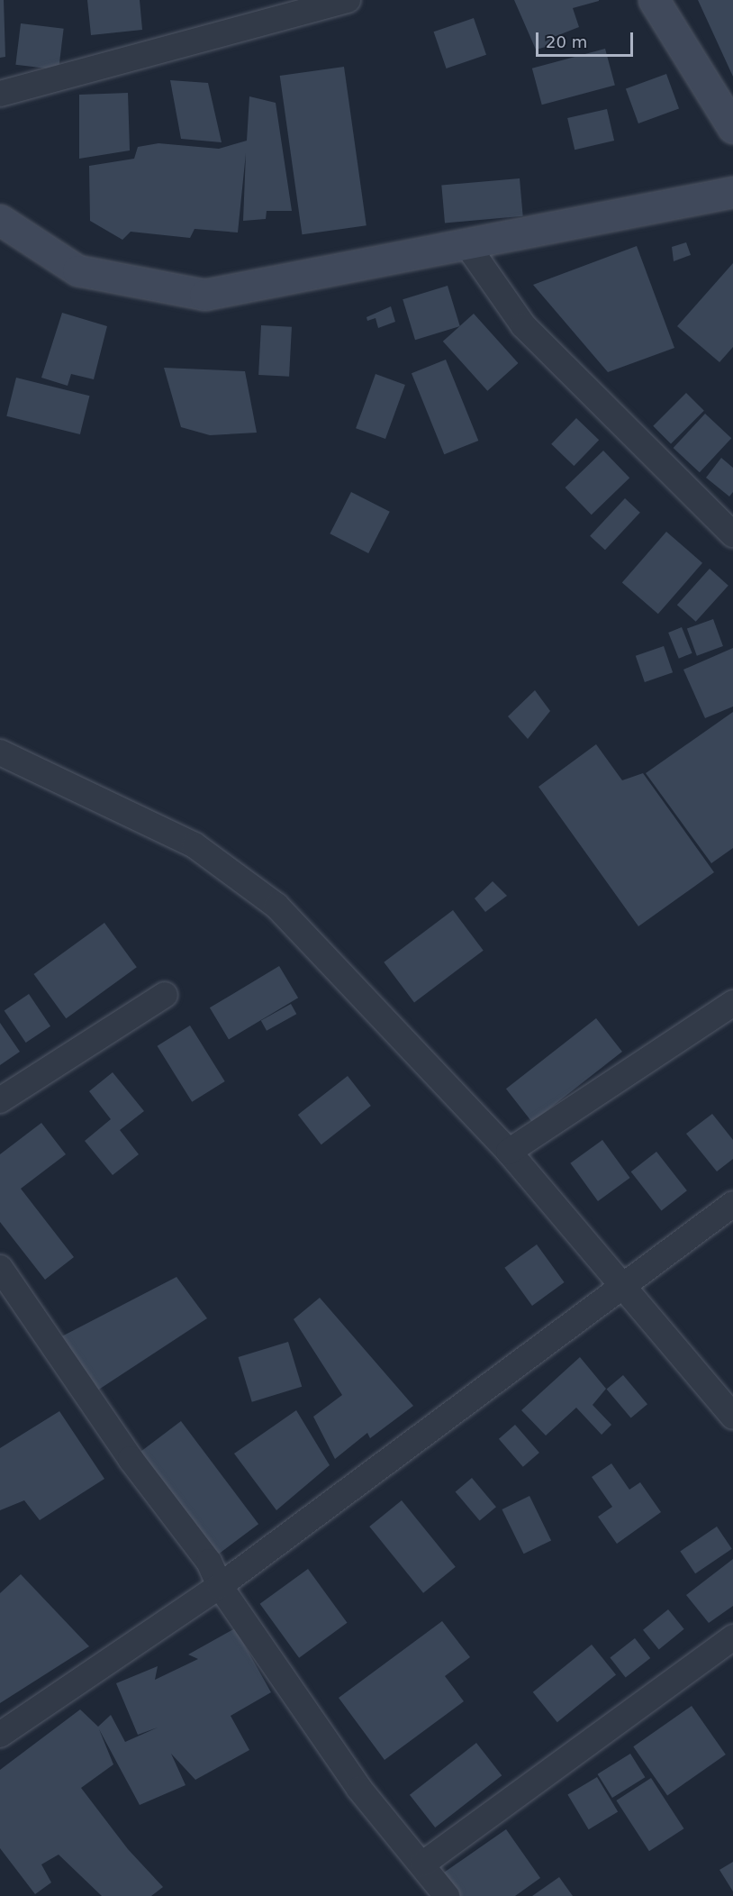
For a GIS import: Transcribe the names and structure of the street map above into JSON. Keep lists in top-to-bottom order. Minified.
{"scale_bar":"20 m"}
